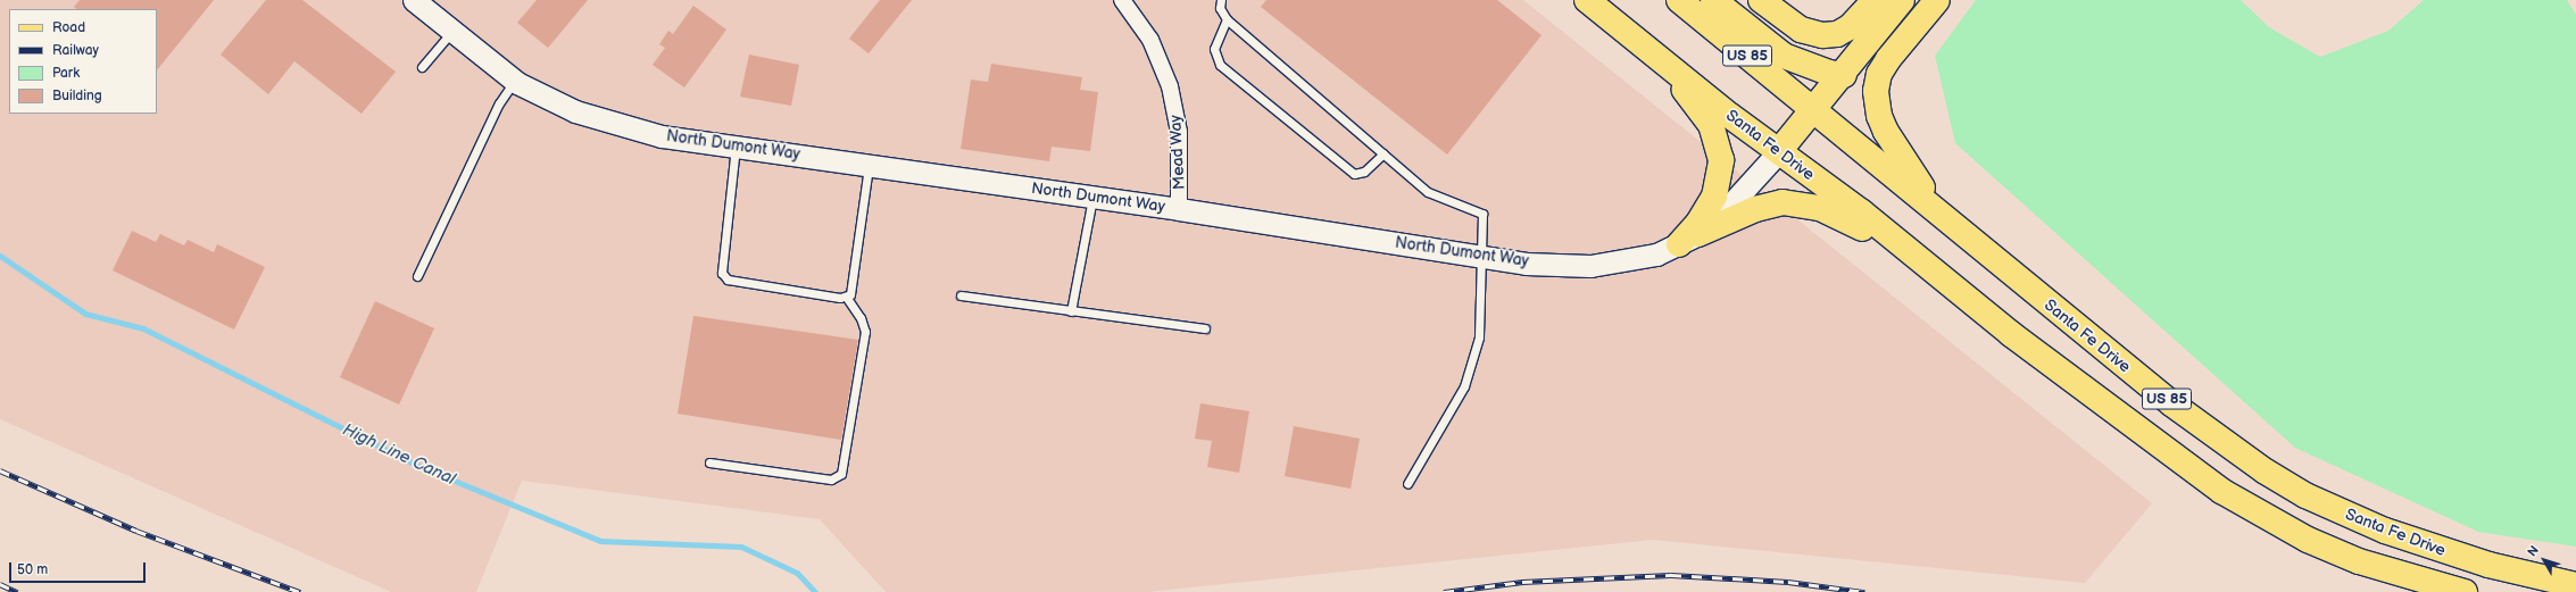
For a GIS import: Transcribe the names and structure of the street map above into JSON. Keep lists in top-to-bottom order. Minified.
{"streets":{"main road":["US 85","Santa Fe Drive"],"street":["North Dumont Way","Mead Way"]},"crossings":[["North Dumont Way","Santa Fe Drive"],["North Dumont Way","Mead Way"]],"water":["High Line Canal"],"legend":["Road","Railway","Park","Building"],"scale_bar":"50 m","north":"top left"}
